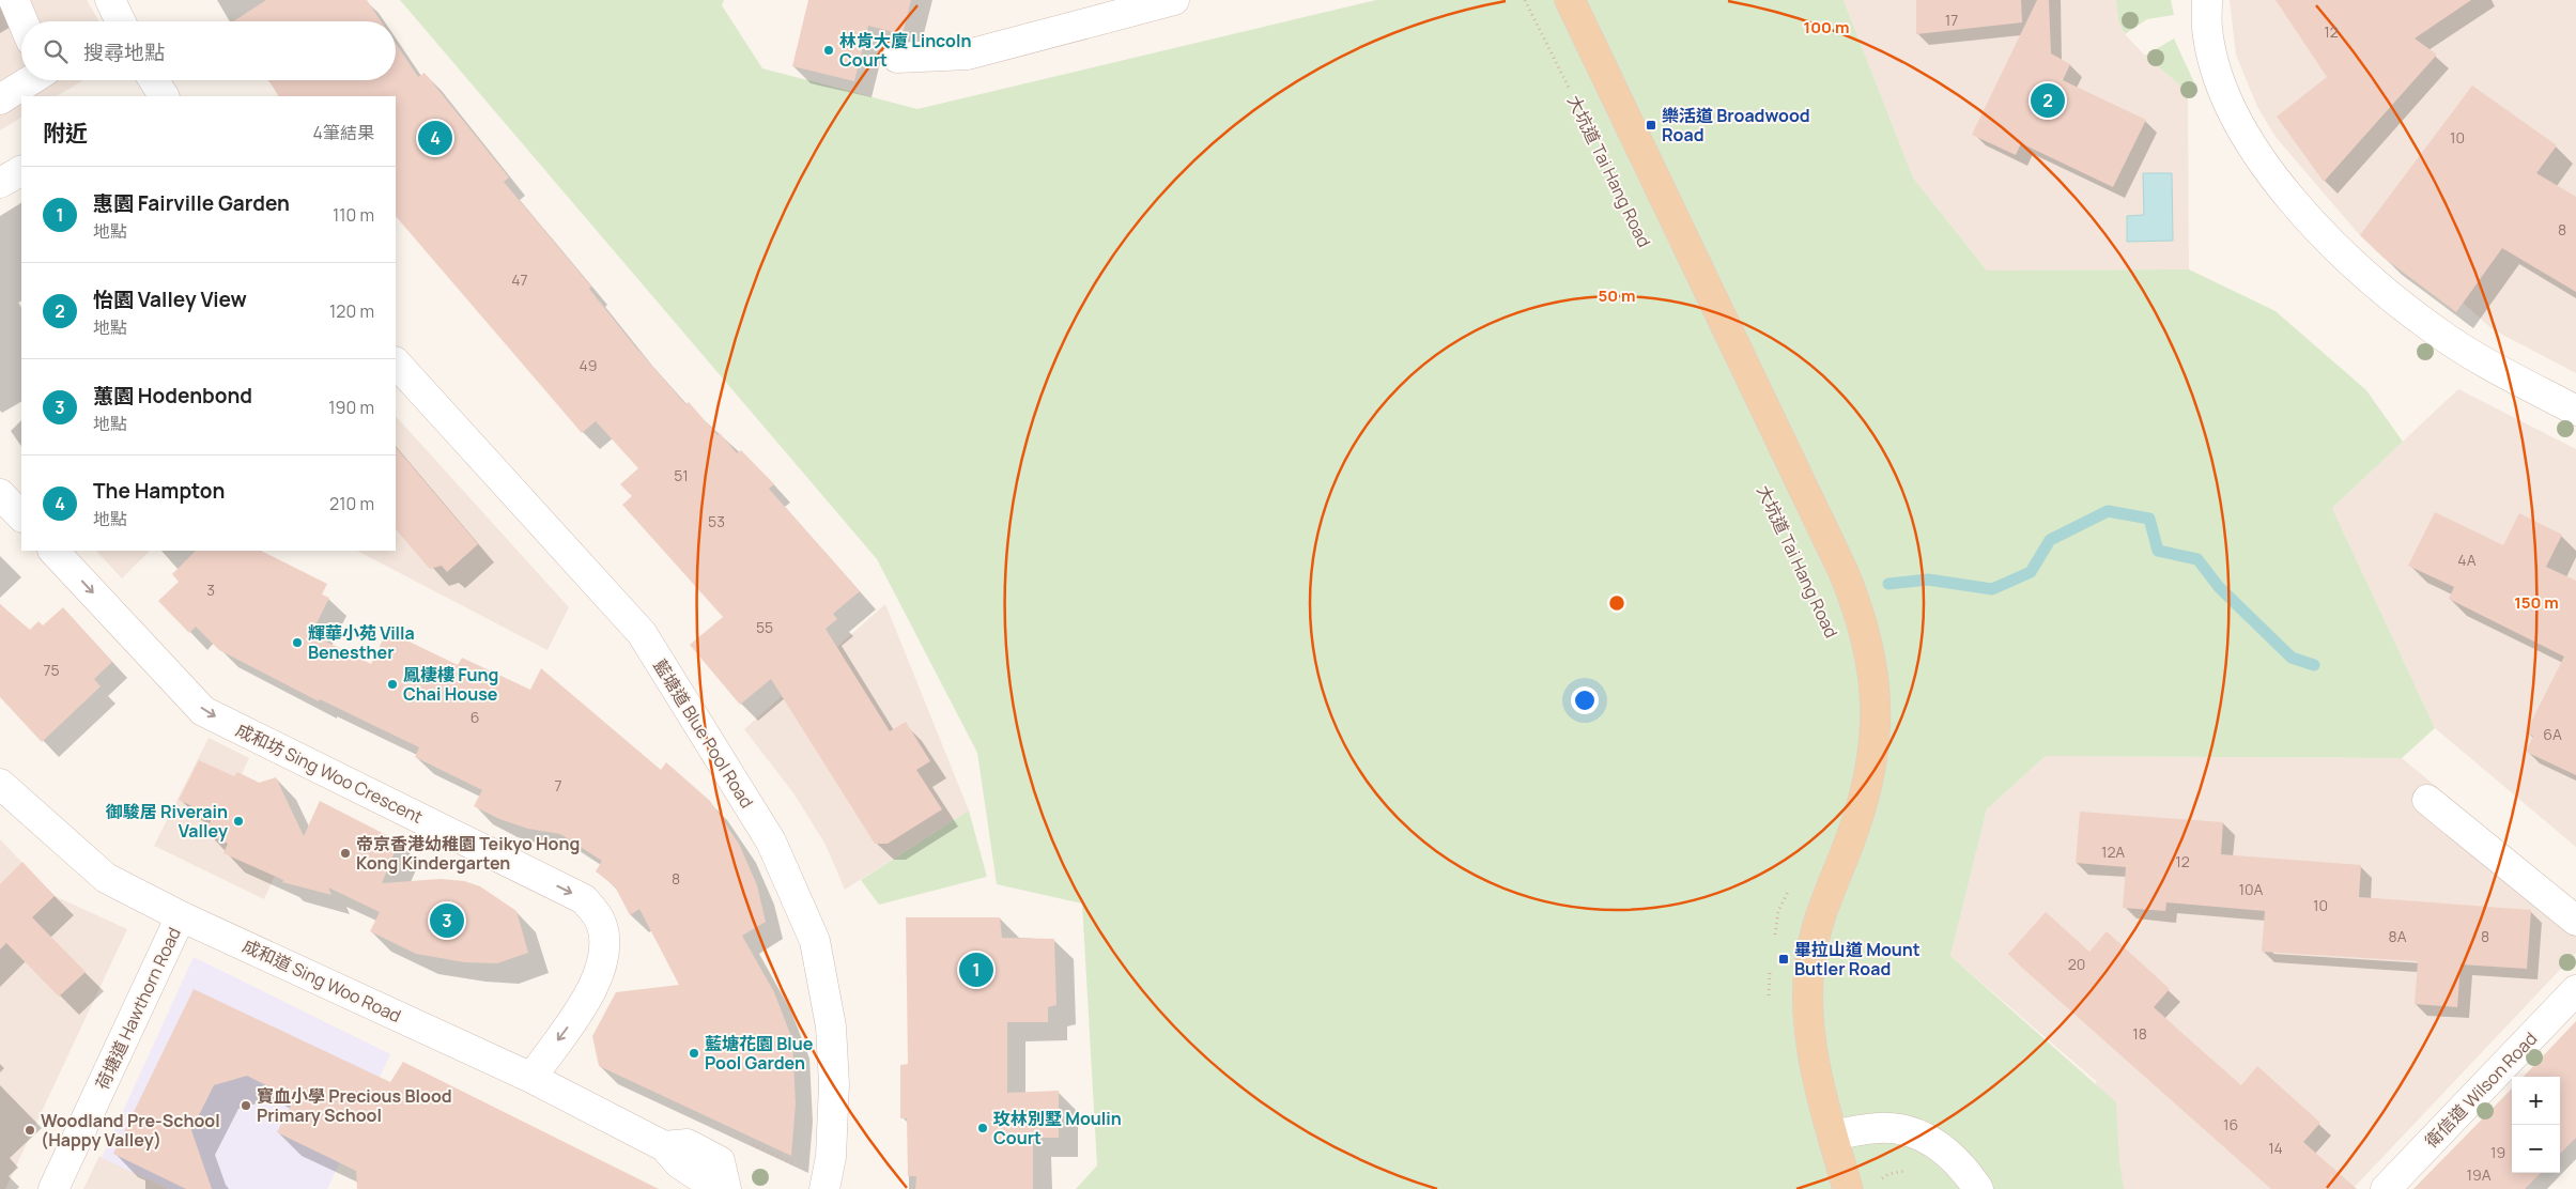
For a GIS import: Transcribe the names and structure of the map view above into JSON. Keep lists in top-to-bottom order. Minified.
{"streets":{"main road":["大坑道 Tai Hang Road"],"street":["藍塘道 Blue Pool Road","成和坊 Sing Woo Crescent","成和道 Sing Woo Road","荷塘道 Hawthorn Road","衛信道 Wilson Road"]},"crossings":[["成和坊 Sing Woo Crescent","成和道 Sing Woo Road"],["成和道 Sing Woo Road","荷塘道 Hawthorn Road"]],"one_way":["成和坊 Sing Woo Crescent"],"places":{"other":["林肯大廈 Lincoln Court","輝華小苑 Villa Benesther","鳳棲樓 Fung Chai House","御駿居 Riverain Valley","帝京香港幼稚園 Teikyo Hong Kong Kindergarten","藍塘花園 Blue Pool Garden","寶血小學 Precious Blood Primary School","玫林別墅 Moulin Court","Woodland Pre-School (Happy Valley)"],"transit":["樂活道 Broadwood Road","畢拉山道 Mount Butler Road"]},"house_numbers":["17","12","10","8","47","49","51","53","4A","3","55","75","6","6A","7","12A","12","8","10A","10","8A","8","20","18","16","14","19","19A"],"page":{"search":"搜尋地點","pins":["2","4","3","1"],"heading":["附近","4筆結果"],"list":[{"mark":"1","name":"惠園 Fairville Garden","note":"地點","value":"110 m"},{"mark":"2","name":"怡園 Valley View","note":"地點","value":"120 m"},{"mark":"3","name":"蕙園 Hodenbond","note":"地點","value":"190 m"},{"mark":"4","name":"The Hampton","note":"地點","value":"210 m"}],"map_buttons":["+","−"]},"rings":["100 m","50 m","150 m"]}
